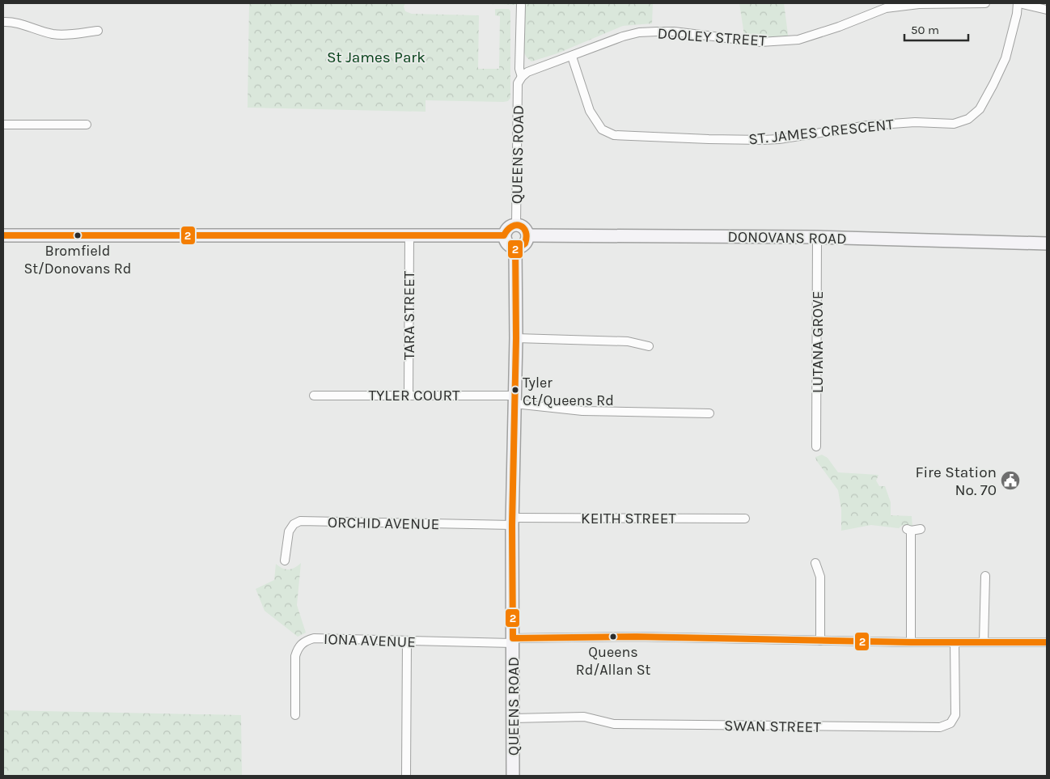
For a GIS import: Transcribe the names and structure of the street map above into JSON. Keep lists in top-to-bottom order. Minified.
{"streets":{"street":["DOOLEY STREET","ST. JAMES CRESCENT","QUEENS ROAD","DONOVANS ROAD","TARA STREET","LUTANA GROVE","TYLER COURT","KEITH STREET","ORCHID AVENUE","IONA AVENUE","SWAN STREET"]},"crossings":[["DOOLEY STREET","ST. JAMES CRESCENT"],["DOOLEY STREET","QUEENS ROAD"],["QUEENS ROAD","DONOVANS ROAD"],["QUEENS ROAD","TYLER COURT"],["QUEENS ROAD","KEITH STREET"],["QUEENS ROAD","ORCHID AVENUE"],["QUEENS ROAD","IONA AVENUE"],["QUEENS ROAD","SWAN STREET"],["DONOVANS ROAD","LUTANA GROVE"],["TARA STREET","TYLER COURT"],["KEITH STREET","ORCHID AVENUE"],["IONA AVENUE","SWAN STREET"]],"parks":["St James Park"],"places":{"other":["Bromfield St/Donovans Rd","Tyler Ct/Queens Rd","Queens Rd/Allan St"],"public building":["Fire Station No. 70"]},"lines":["transit line 2"],"scale_bar":"50 m"}
